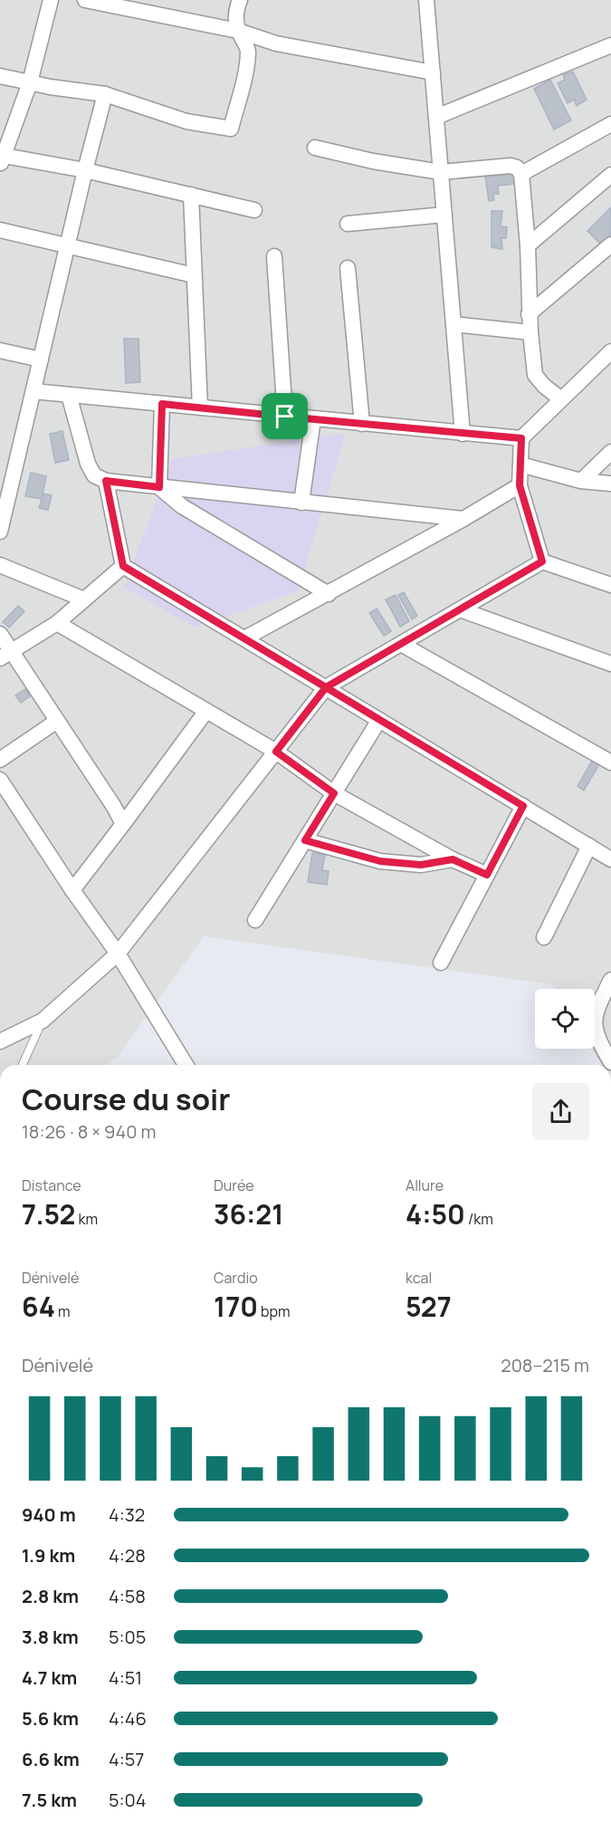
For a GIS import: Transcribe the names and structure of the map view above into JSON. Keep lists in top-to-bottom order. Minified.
{"page":{"heading":["Course du soir","18:26 · 8 × 940 m"],"stats":[["Distance","7.52 km"],["Durée","36:21"],["Allure","4:50 /km"],["Dénivelé","64 m"],["Cardio","170 bpm"],["kcal","527"]],"chart":["Dénivelé","208–215 m"],"list":[{"name":"940 m","note":"4:32"},{"name":"1.9 km","note":"4:28"},{"name":"2.8 km","note":"4:58"},{"name":"3.8 km","note":"5:05"},{"name":"4.7 km","note":"4:51"},{"name":"5.6 km","note":"4:46"},{"name":"6.6 km","note":"4:57"},{"name":"7.5 km","note":"5:04"}]}}
